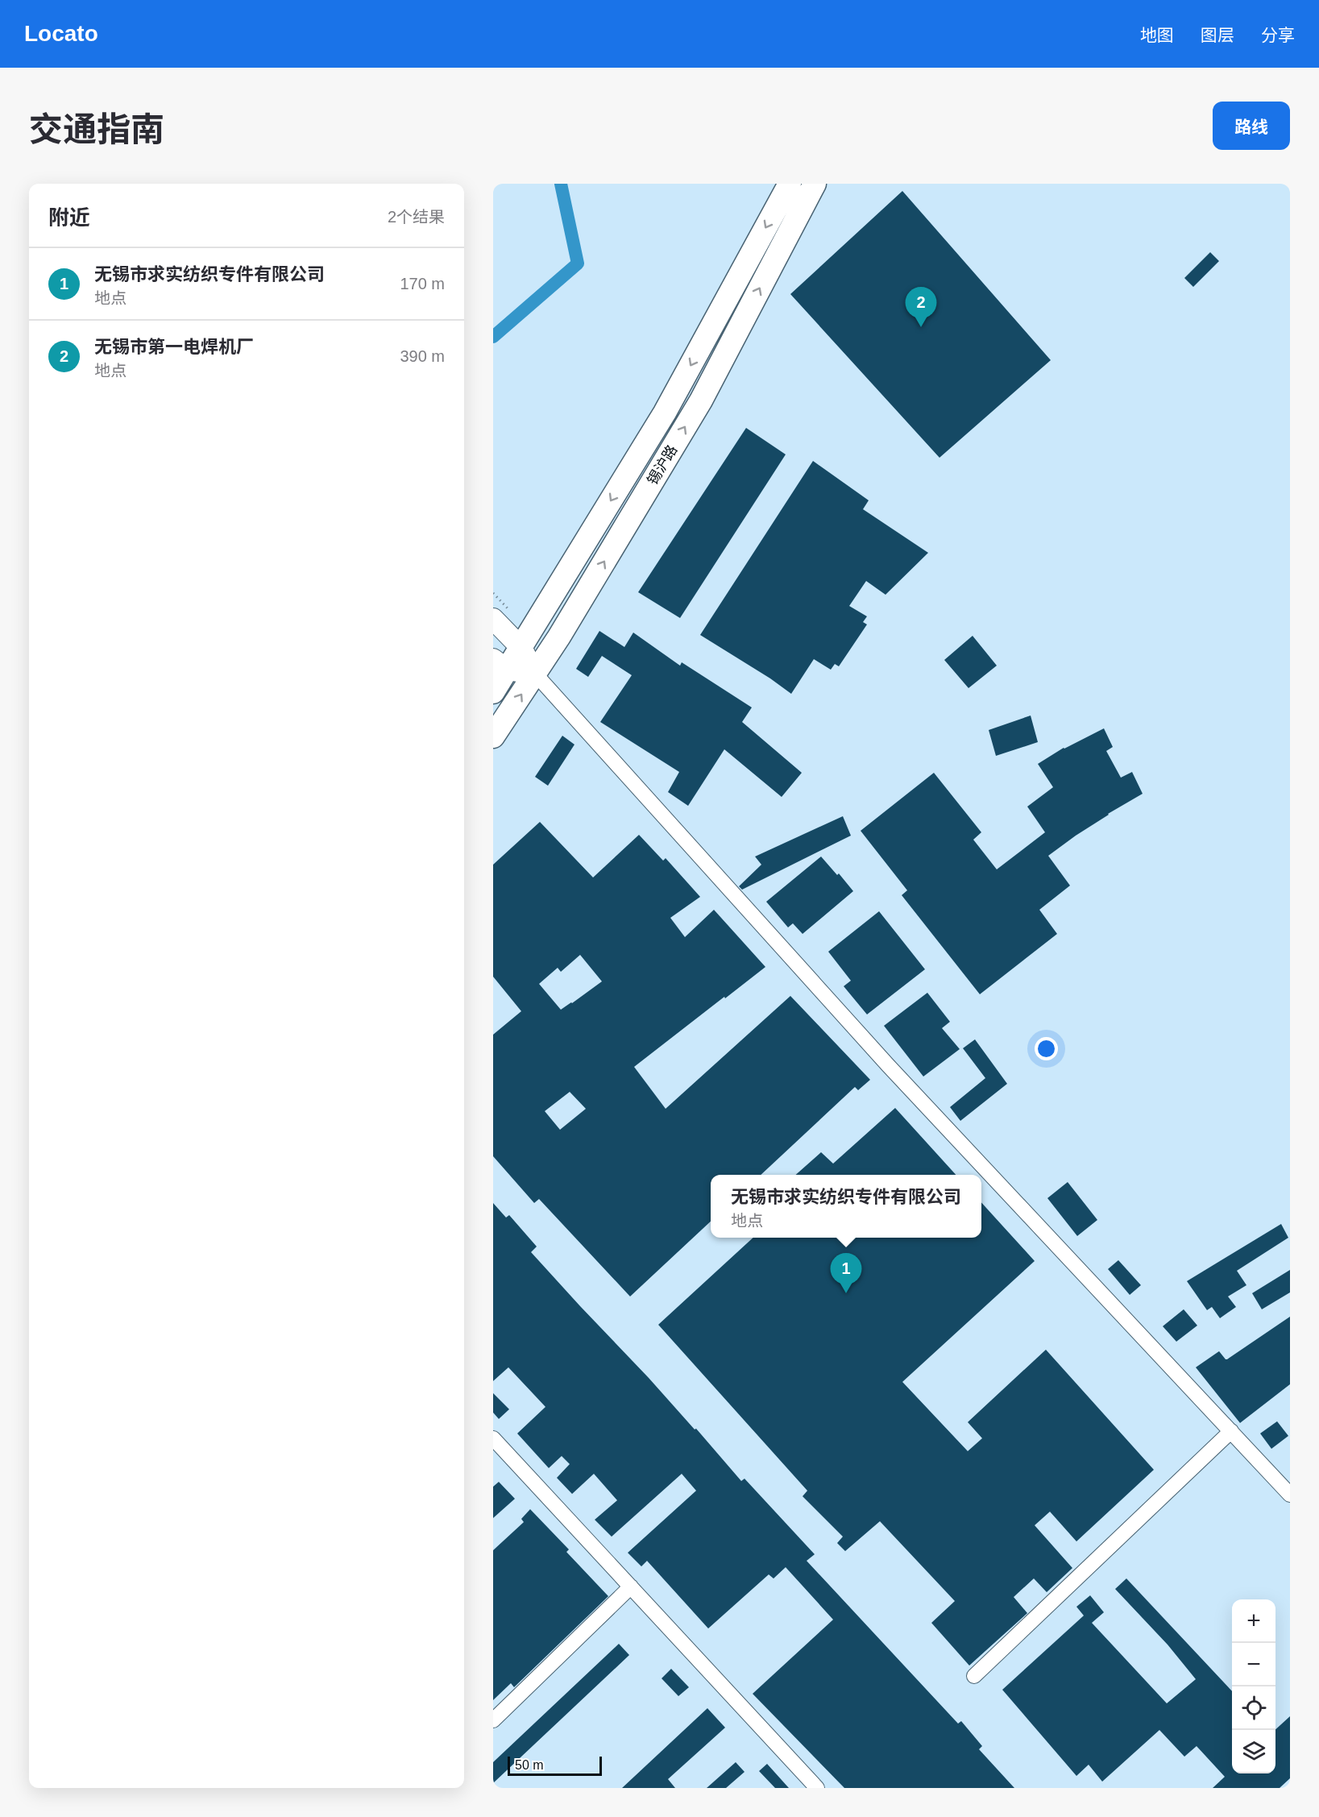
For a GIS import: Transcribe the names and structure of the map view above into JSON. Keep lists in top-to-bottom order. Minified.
{"streets":{"main road":["锡沪路"]},"scale_bar":"50 m","page":{"header":"Locato","nav":["地图","图层","分享"],"title":"交通指南","buttons":"路线","heading":["附近","2个结果"],"list":[{"mark":"1","name":"无锡市求实纺织专件有限公司","note":"地点","value":"170 m"},{"mark":"2","name":"无锡市第一电焊机厂","note":"地点","value":"390 m"}],"pins":["2","1"],"popup":["无锡市求实纺织专件有限公司","地点"],"map_buttons":["+","−"],"scale":"50 m"}}
